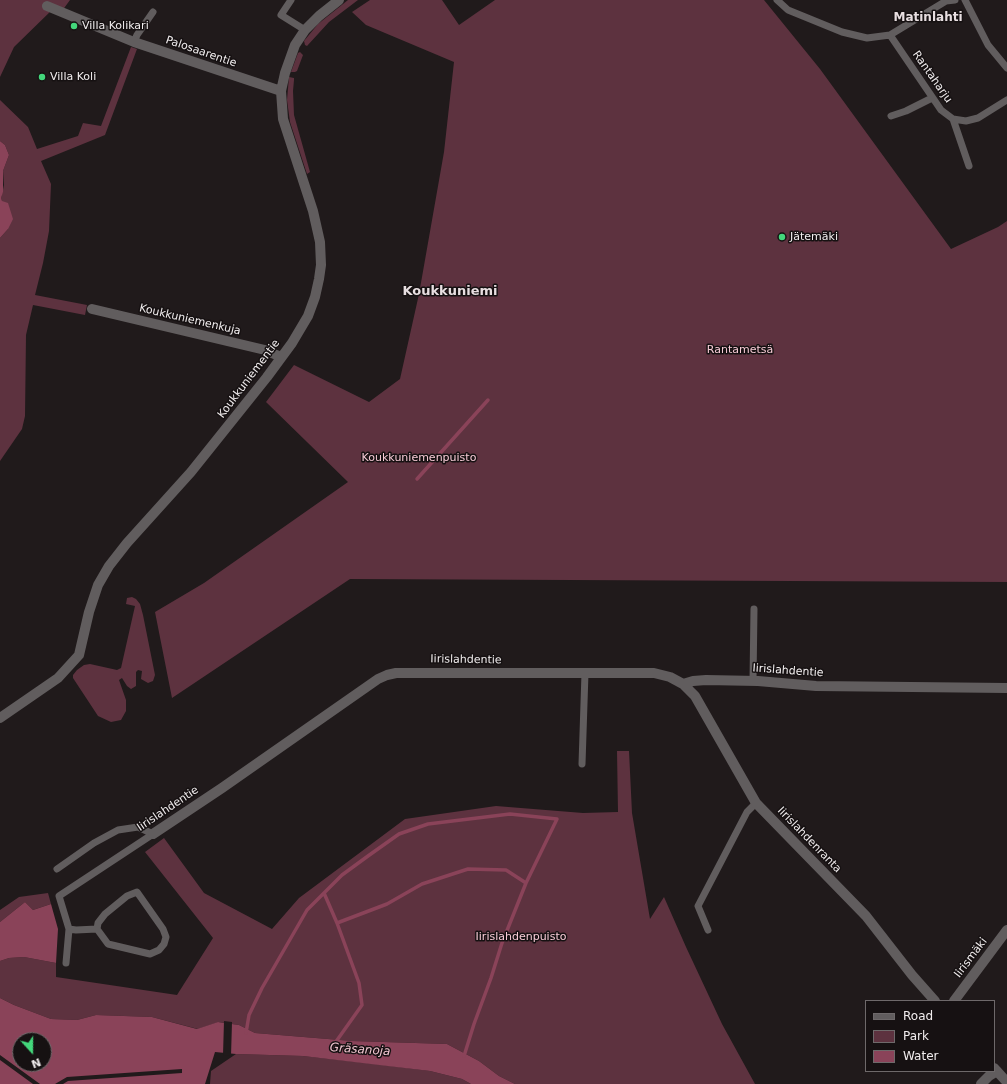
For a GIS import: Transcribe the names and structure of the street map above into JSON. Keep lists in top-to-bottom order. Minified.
{"streets":{"street":["Palosaarentie","Koukkuniemenkuja","Koukkuniementie","Iirislahdentie","Iirislahdenranta","Iirismäki"],"lane":["Rantaharju"]},"crossings":[["Palosaarentie","Koukkuniementie"],["Koukkuniemenkuja","Koukkuniementie"],["Iirislahdentie","Iirislahdenranta"]],"districts":["Matinlahti","Koukkuniemi"],"water":["Gräsanoja"],"parks":["Rantametsä","Koukkuniemenpuisto","Iirislahdenpuisto"],"places":["Villa Kolikari","Villa Koli","Jätemäki"],"legend":["Road","Park","Water"],"north":"bottom"}
